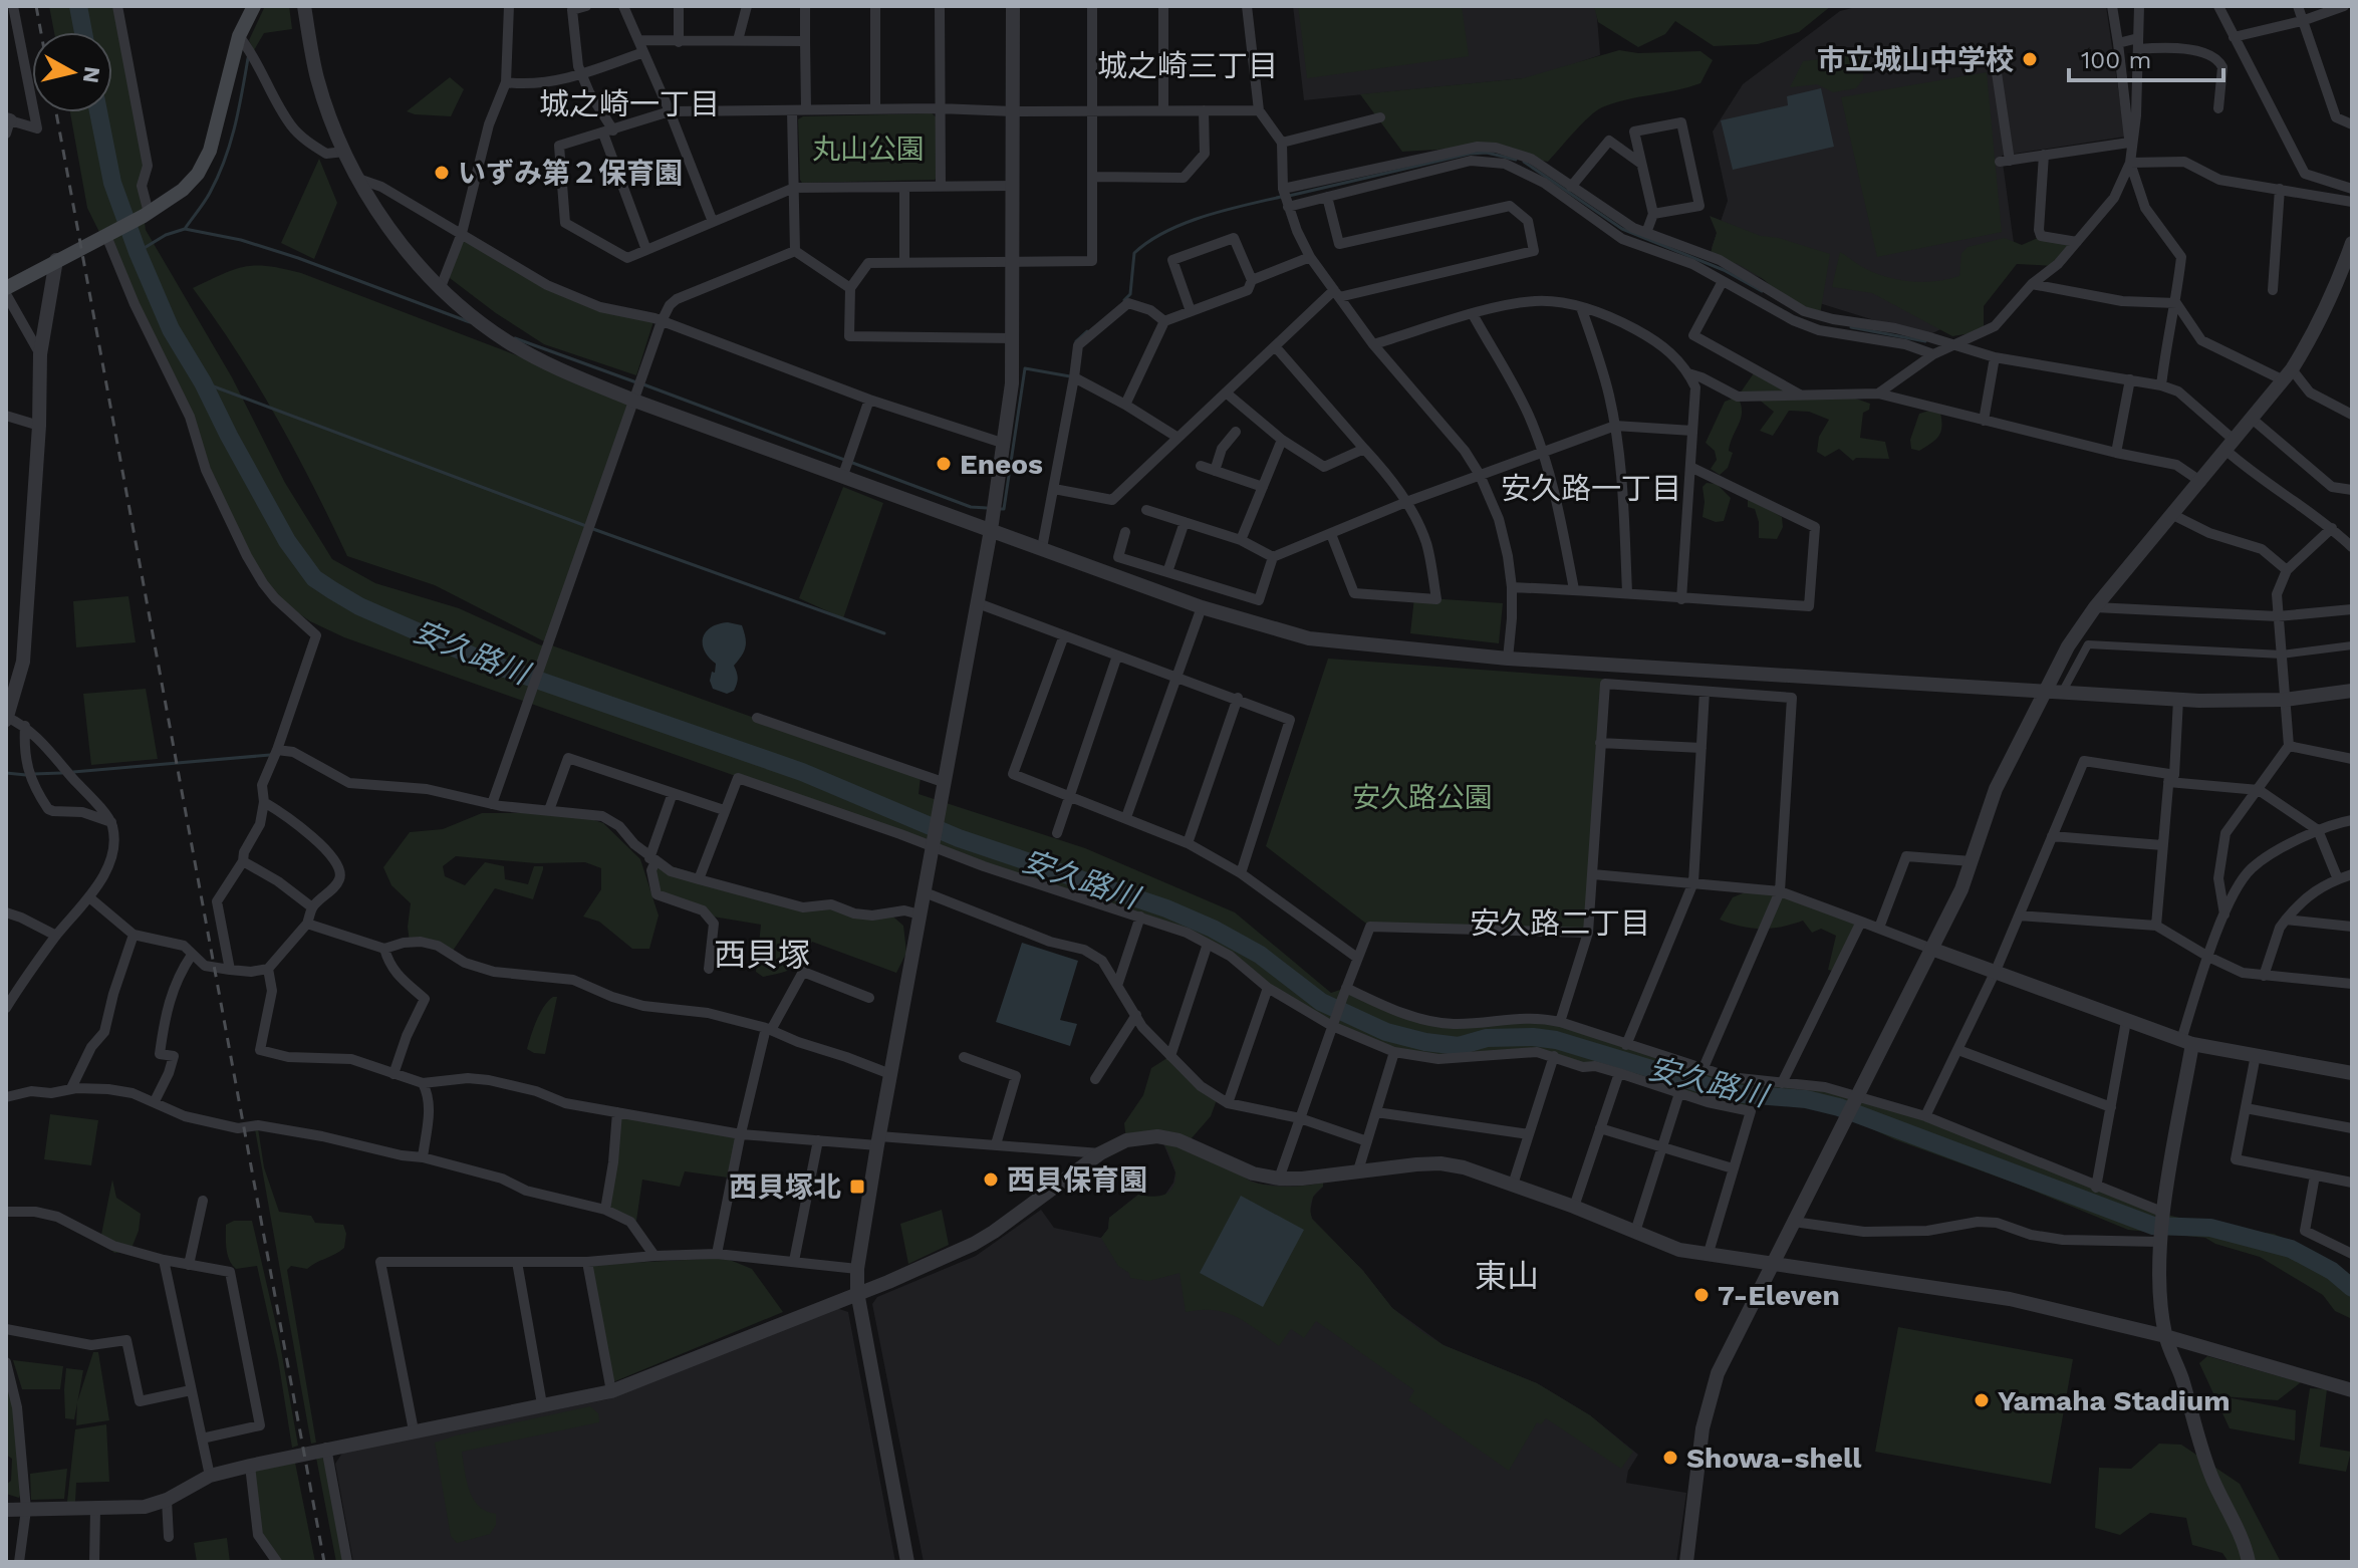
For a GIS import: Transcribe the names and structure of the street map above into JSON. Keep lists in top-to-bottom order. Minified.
{"districts":["城之崎三丁目","城之崎一丁目","安久路一丁目","安久路二丁目","西貝塚","東山"],"water":["安久路川"],"parks":["丸山公園","安久路公園"],"places":{"other":["市立城山中学校","いずみ第２保育園","Eneos","西貝保育園","7-Eleven","Yamaha Stadium","Showa-shell"],"transit":["西貝塚北"]},"scale_bar":"100 m","north":"right"}
